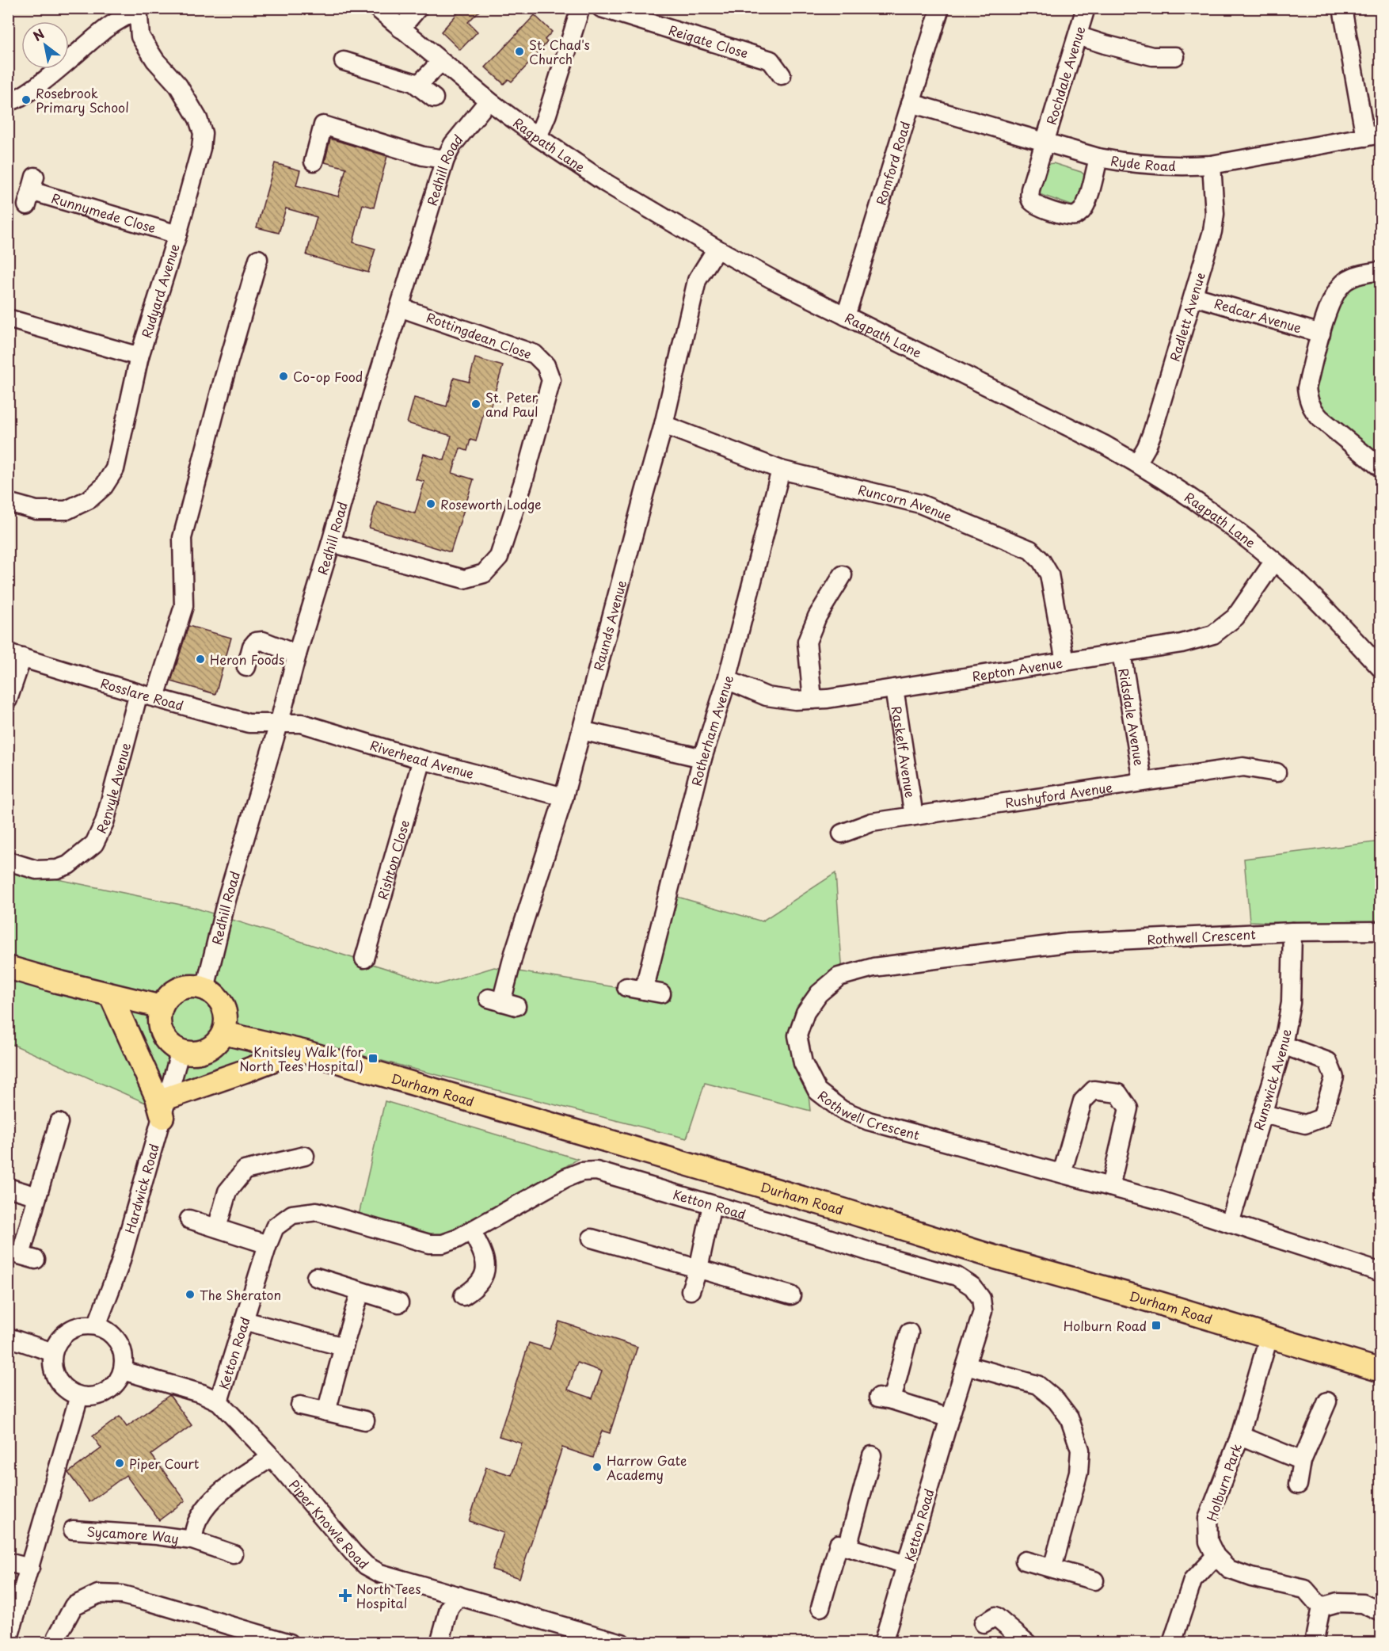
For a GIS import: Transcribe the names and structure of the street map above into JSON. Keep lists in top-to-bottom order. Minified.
{"streets":{"main road":["Durham Road"],"street":["Reigate Close","Rochdale Avenue","Ragpath Lane","Romford Road","Ryde Road","Redhill Road","Runnymede Close","Rudyard Avenue","Redcar Avenue","Radlett Avenue","Rottingdean Close","Runcorn Avenue","Raunds Avenue","Repton Avenue","Rosslare Road","Ridsdale Avenue","Rotherham Avenue","Raskelf Avenue","Riverhead Avenue","Renvyle Avenue","Rushyford Avenue","Rishton Close","Rothwell Crescent","Runswick Avenue","Hardwick Road","Ketton Road","Holburn Park","Piper Knowle Road","Sycamore Way"]},"crossings":[["Rochdale Avenue","Ryde Road"],["Ragpath Lane","Romford Road"],["Ragpath Lane","Redhill Road"],["Ragpath Lane","Radlett Avenue"],["Ragpath Lane","Raunds Avenue"],["Ragpath Lane","Repton Avenue"],["Romford Road","Ryde Road"],["Ryde Road","Radlett Avenue"],["Redhill Road","Rottingdean Close"],["Redhill Road","Rosslare Road"],["Redhill Road","Riverhead Avenue"],["Redhill Road","Durham Road"],["Redhill Road","Hardwick Road"],["Runnymede Close","Rudyard Avenue"],["Redcar Avenue","Radlett Avenue"],["Runcorn Avenue","Raunds Avenue"],["Runcorn Avenue","Repton Avenue"],["Runcorn Avenue","Rotherham Avenue"],["Raunds Avenue","Riverhead Avenue"],["Repton Avenue","Ridsdale Avenue"],["Repton Avenue","Rotherham Avenue"],["Repton Avenue","Raskelf Avenue"],["Rosslare Road","Riverhead Avenue"],["Rosslare Road","Renvyle Avenue"],["Ridsdale Avenue","Rushyford Avenue"],["Raskelf Avenue","Rushyford Avenue"],["Riverhead Avenue","Rishton Close"],["Rothwell Crescent","Runswick Avenue"],["Durham Road","Hardwick Road"],["Durham Road","Holburn Park"],["Hardwick Road","Piper Knowle Road"],["Ketton Road","Piper Knowle Road"],["Piper Knowle Road","Sycamore Way"]],"places":{"other":["St. Chad's Church","Rosebrook Primary School","Co-op Food","St. Peter and Paul","Roseworth Lodge","Heron Foods","The Sheraton","Piper Court","Harrow Gate Academy"],"transit":["Knitsley Walk (for North Tees Hospital)","Holburn Road"],"health":["North Tees Hospital"]},"north":"top left"}
